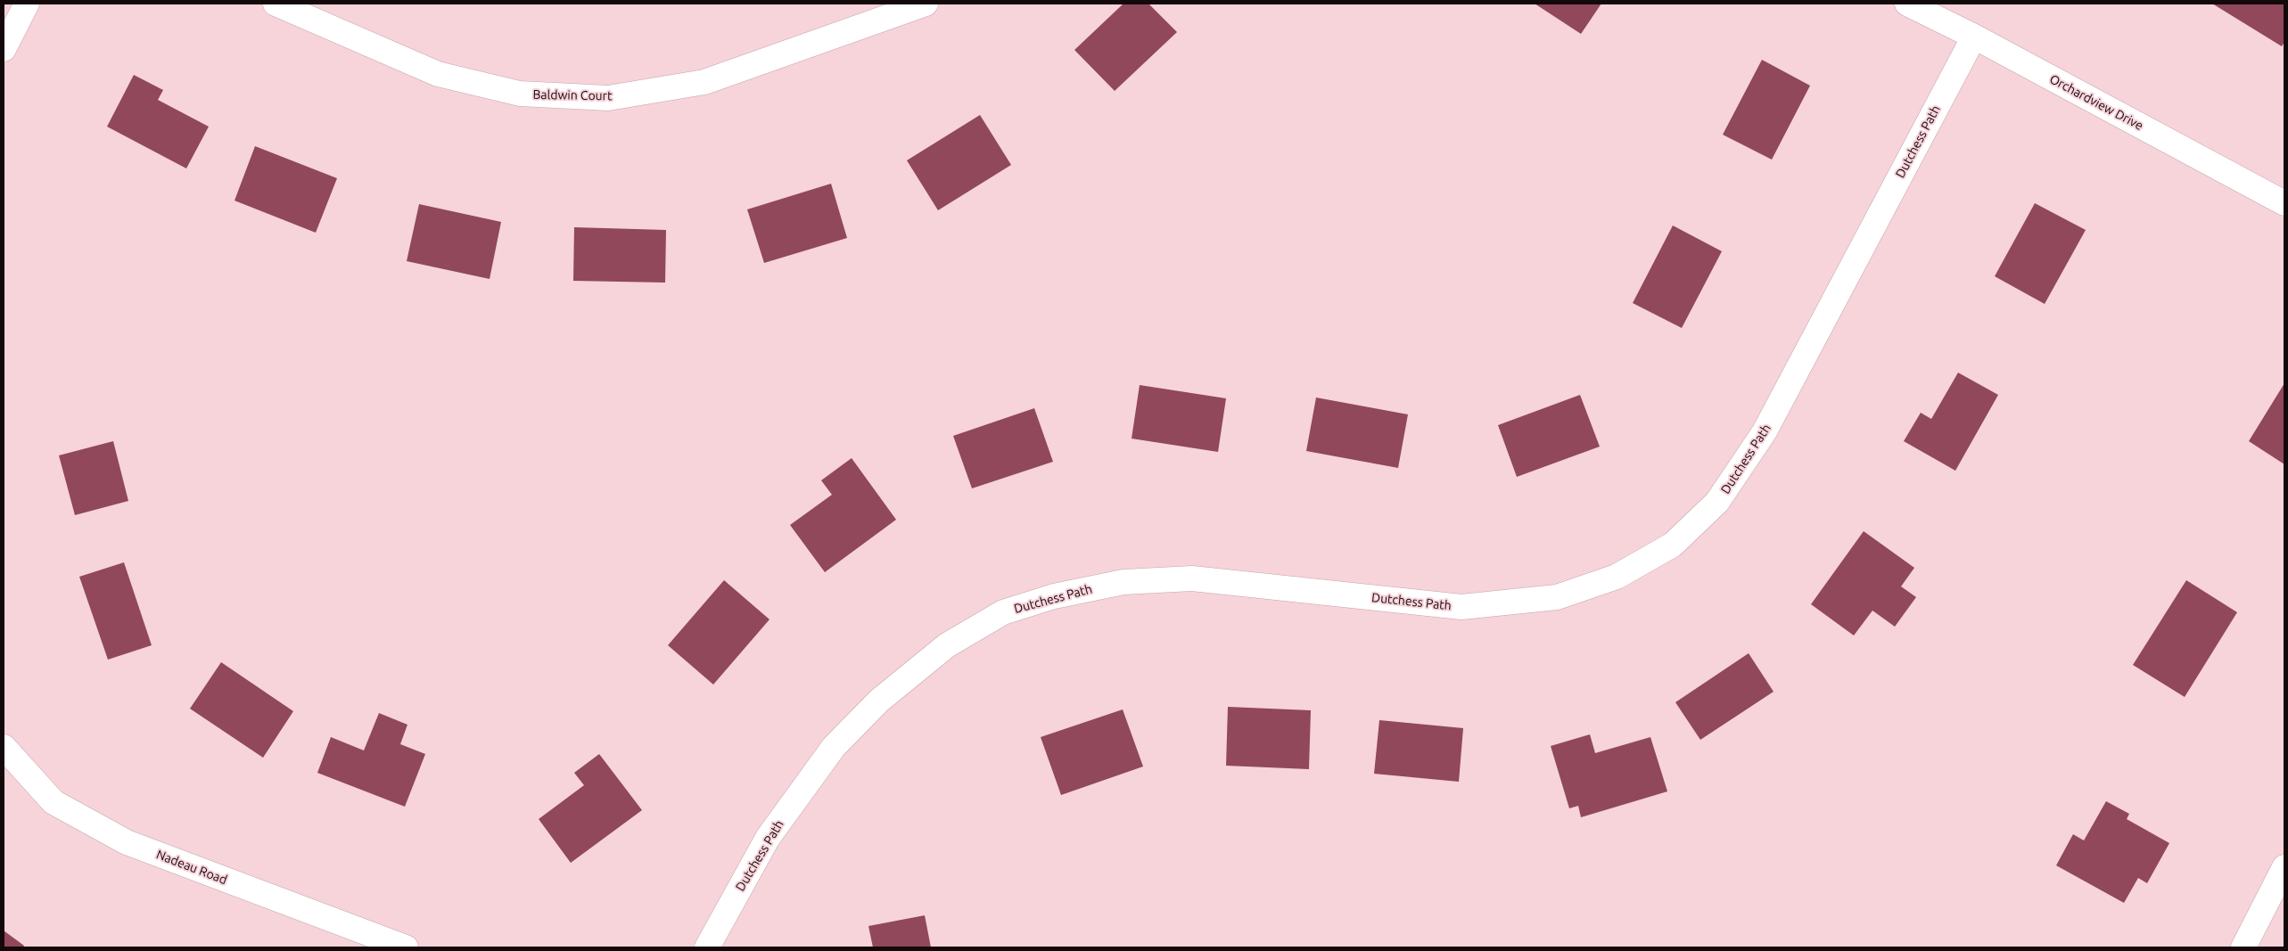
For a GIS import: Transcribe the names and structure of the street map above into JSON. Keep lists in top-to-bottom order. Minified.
{"streets":{"street":["Baldwin Court","Orchardview Drive","Dutchess Path","Nadeau Road"]},"crossings":[["Orchardview Drive","Dutchess Path"]]}
